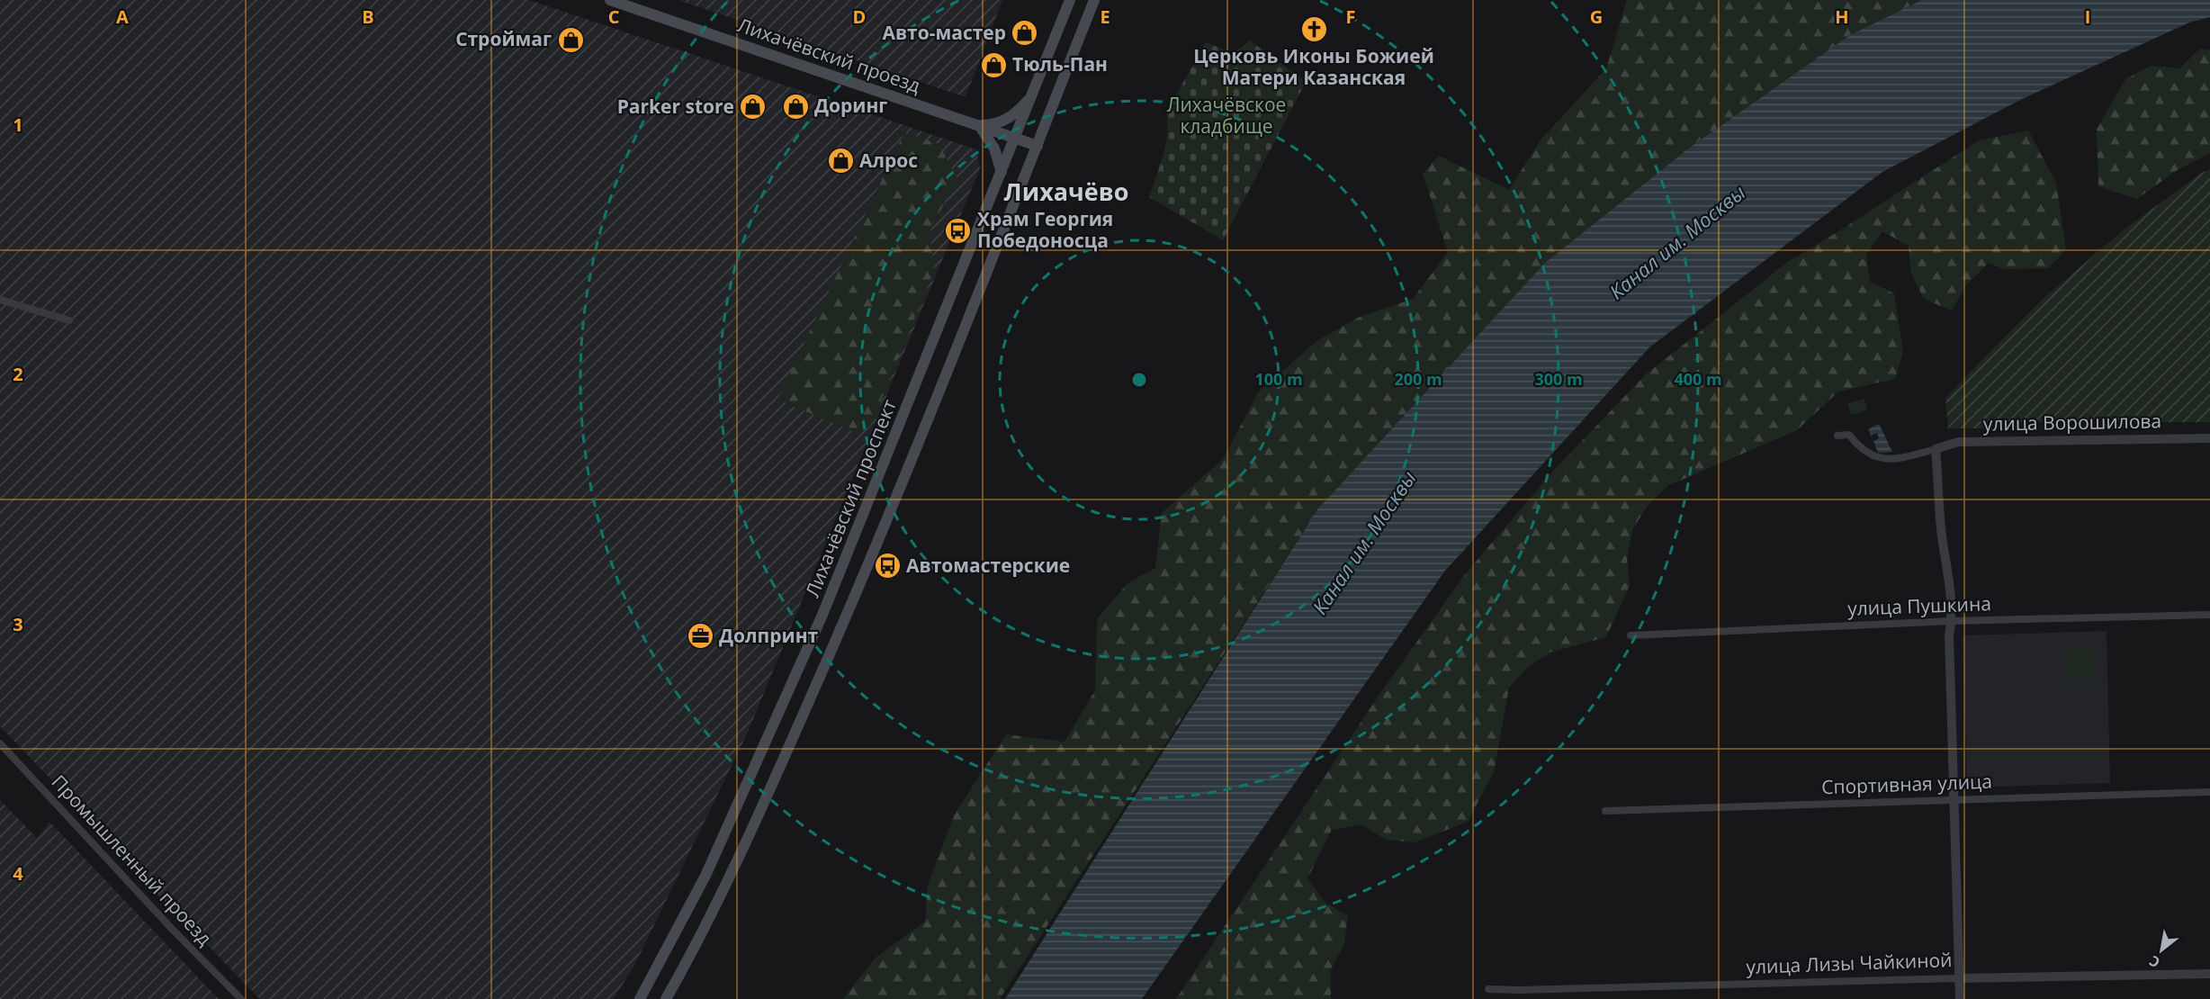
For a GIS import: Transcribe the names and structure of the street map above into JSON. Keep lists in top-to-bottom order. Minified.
{"streets":{"main road":["Лихачёвский проезд","Лихачёвский проспект"],"street":["улица Ворошилова","улица Пушкина","Спортивная улица","Промышленный проезд","улица Лизы Чайкиной"]},"crossings":[["Лихачёвский проезд","Лихачёвский проспект"]],"districts":["Лихачёво"],"water":["Канал им. Москвы"],"parks":["Лихачёвское кладбище"],"places":{"church":["Церковь Иконы Божией Матери Казанская"],"shop":["Авто-мастер","Строймаг","Тюль-Пан","Доринг","Parker store","Алрос"],"bus stop":["Храм Георгия Победоносца","Автомастерские"],"office":["Долпринт"]},"north":"bottom left","grid":{"columns":["A","B","C","D","E","F","G","H","I"],"rows":["1","2","3","4"]},"rings":["100 m","200 m","300 m","400 m"]}
